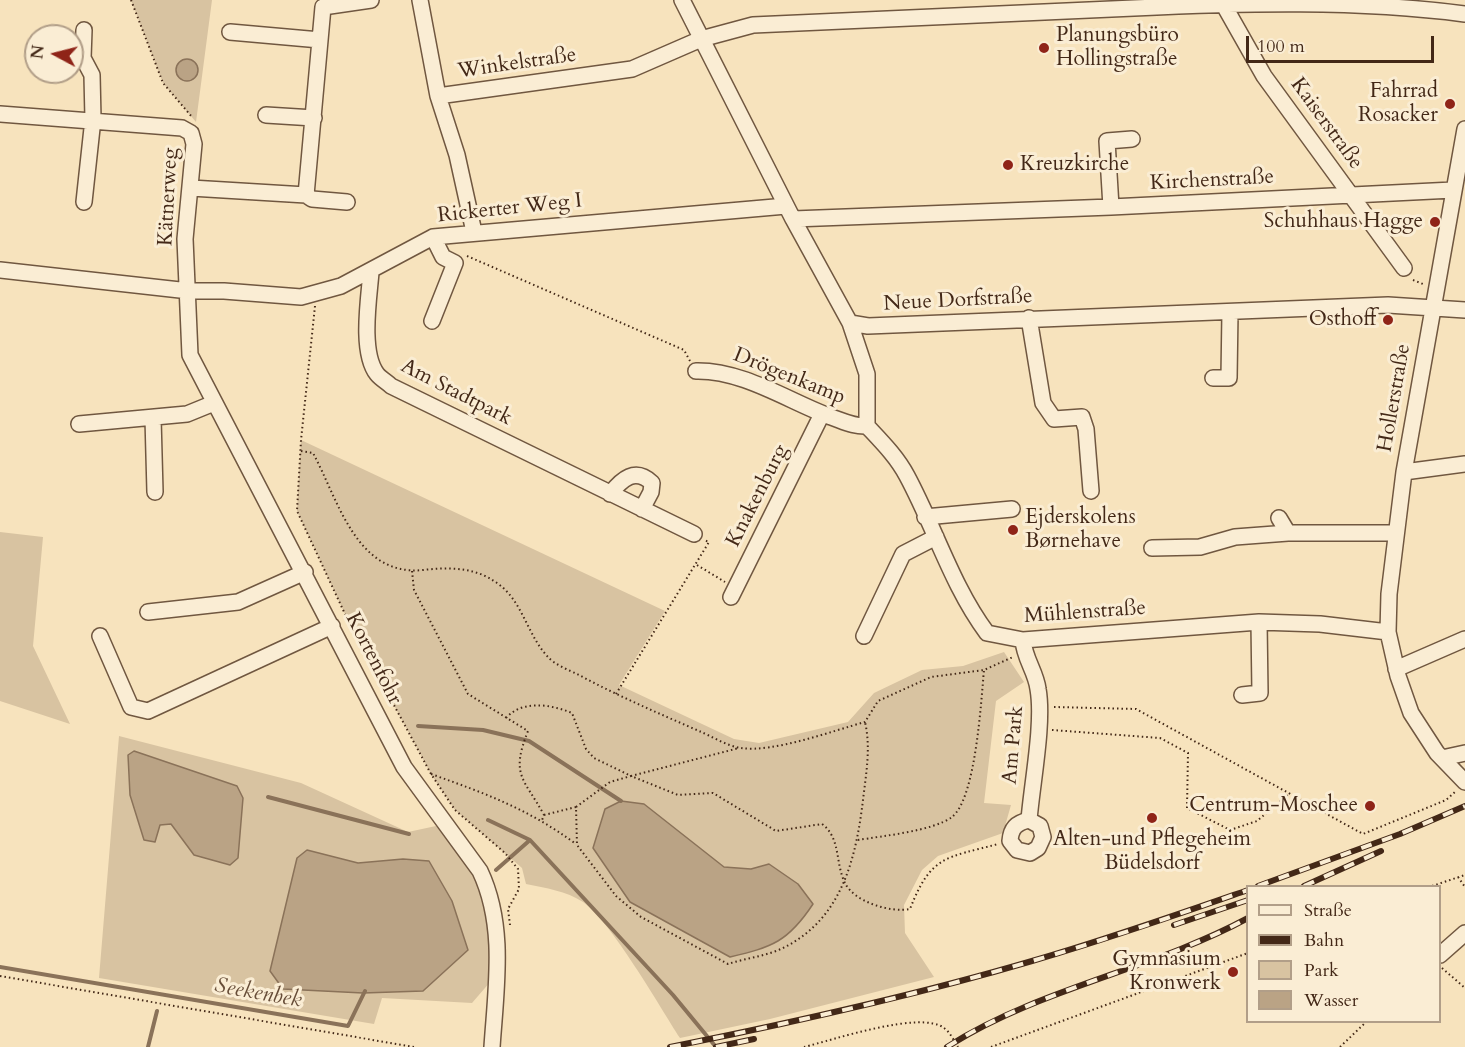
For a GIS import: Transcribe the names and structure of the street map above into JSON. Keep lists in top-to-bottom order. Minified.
{"streets":{"street":["Winkelstraße","Kaiserstraße","Kirchenstraße","Kätnerweg","Rickerter Weg I","Neue Dorfstraße","Drögenkamp","Am Stadtpark","Hollerstraße","Knakenburg","Mühlenstraße","Kortenfohr","Am Park"]},"crossings":[["Winkelstraße","Kaiserstraße"],["Winkelstraße","Rickerter Weg I"],["Kaiserstraße","Kirchenstraße"],["Kirchenstraße","Rickerter Weg I"],["Kirchenstraße","Hollerstraße"],["Kätnerweg","Rickerter Weg I"],["Kätnerweg","Kortenfohr"],["Rickerter Weg I","Am Stadtpark"],["Rickerter Weg I","Kortenfohr"],["Neue Dorfstraße","Hollerstraße"],["Drögenkamp","Knakenburg"],["Drögenkamp","Mühlenstraße"],["Hollerstraße","Mühlenstraße"],["Mühlenstraße","Am Park"]],"water":["Seekenbek"],"places":["Planungsbüro Hollingstraße","Fahrrad Rosacker","Kreuzkirche","Schuhhaus Hagge","Osthoff","Ejderskolens Børnehave","Centrum-Moschee","Alten-und Pflegeheim Büdelsdorf","Gymnasium Kronwerk"],"legend":["Straße","Bahn","Park","Wasser"],"scale_bar":"100 m","north":"left"}
